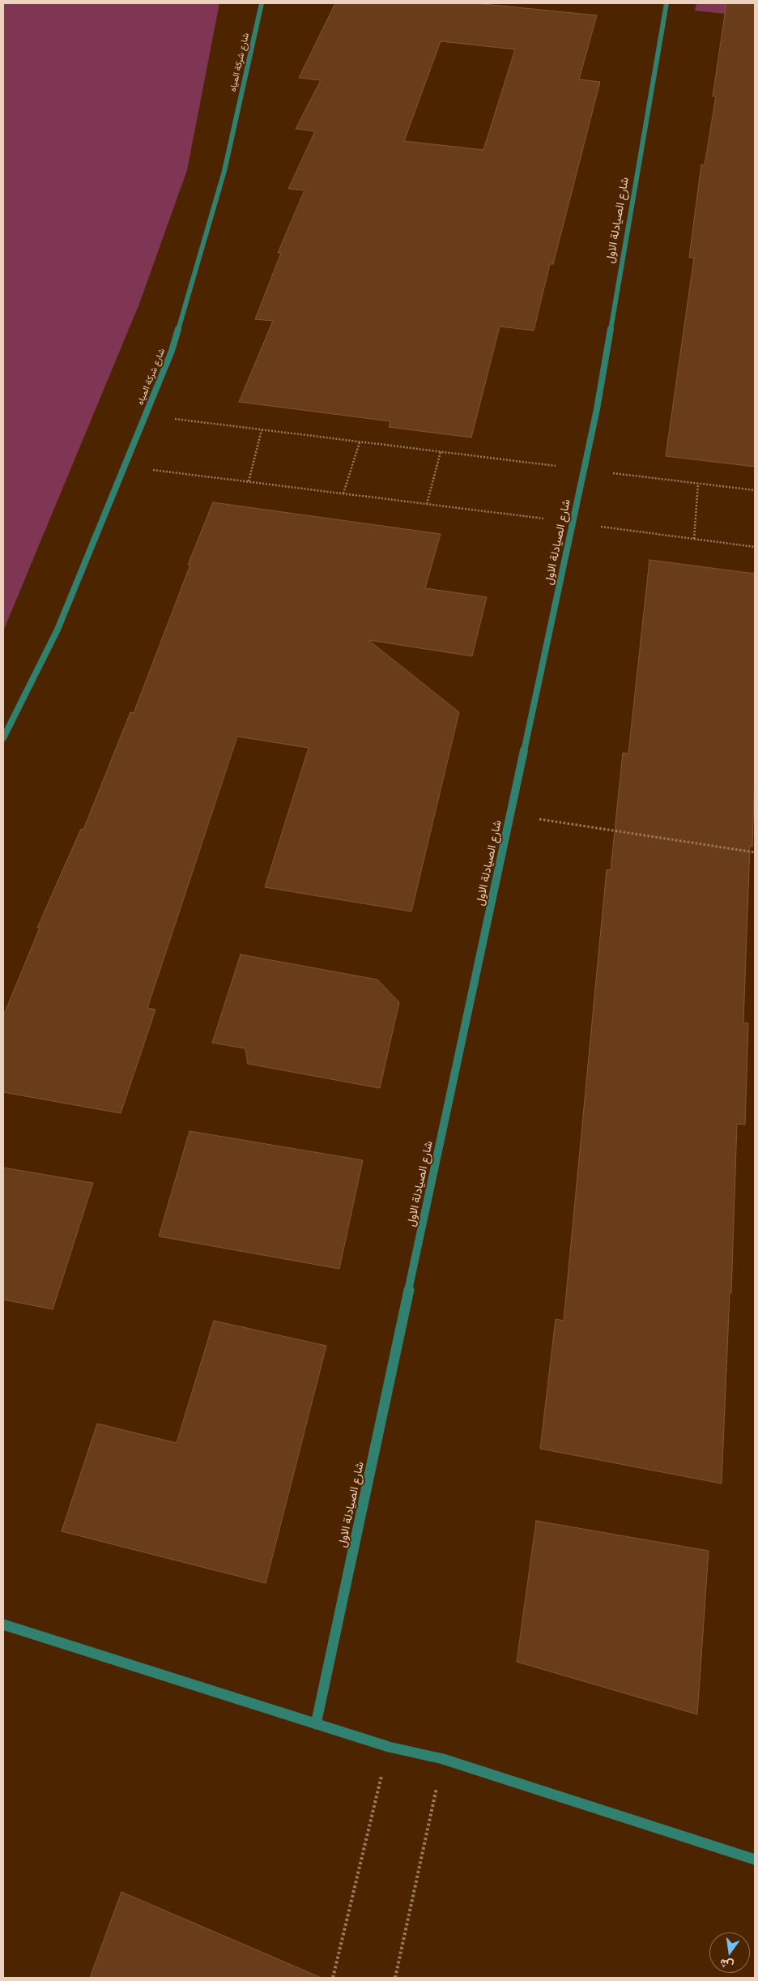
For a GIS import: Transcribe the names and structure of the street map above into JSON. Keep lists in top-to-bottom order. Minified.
{"streets":{"street":["شارع شركة المياه","شارع الصيادلة الاول"]},"north":"bottom"}
